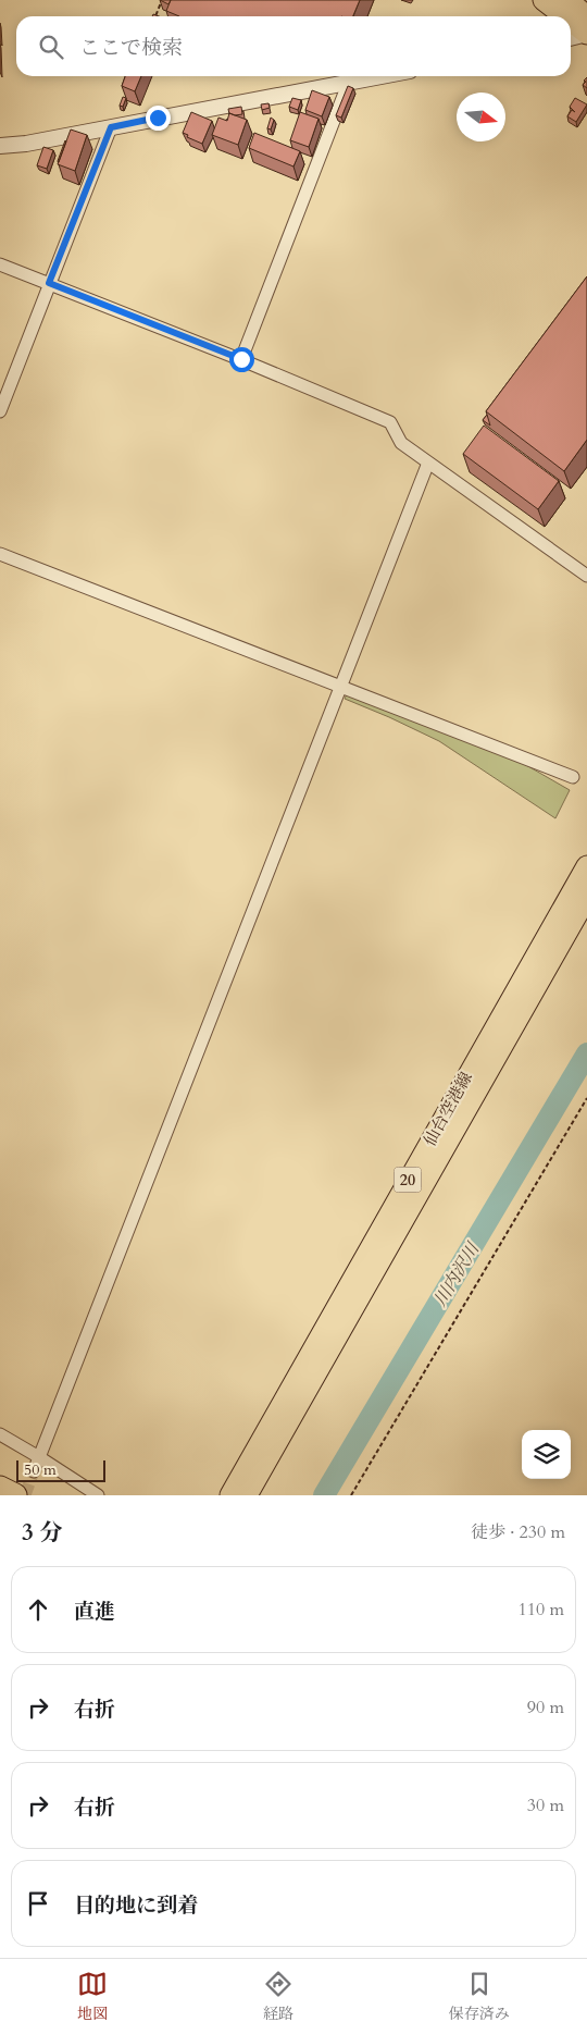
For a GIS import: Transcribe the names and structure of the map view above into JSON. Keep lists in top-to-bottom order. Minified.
{"streets":{"main road":["仙台空港線","20"]},"water":["川内沢川"],"scale_bar":"50 m","north":"right","page":{"search":"ここで検索","scale":"50 m","heading":["3 分","徒歩 · 230 m"],"list":[["直進","110 m"],["右折","90 m"],["右折","30 m"],"目的地に到着"],"nav":["地図","経路","保存済み"]}}
